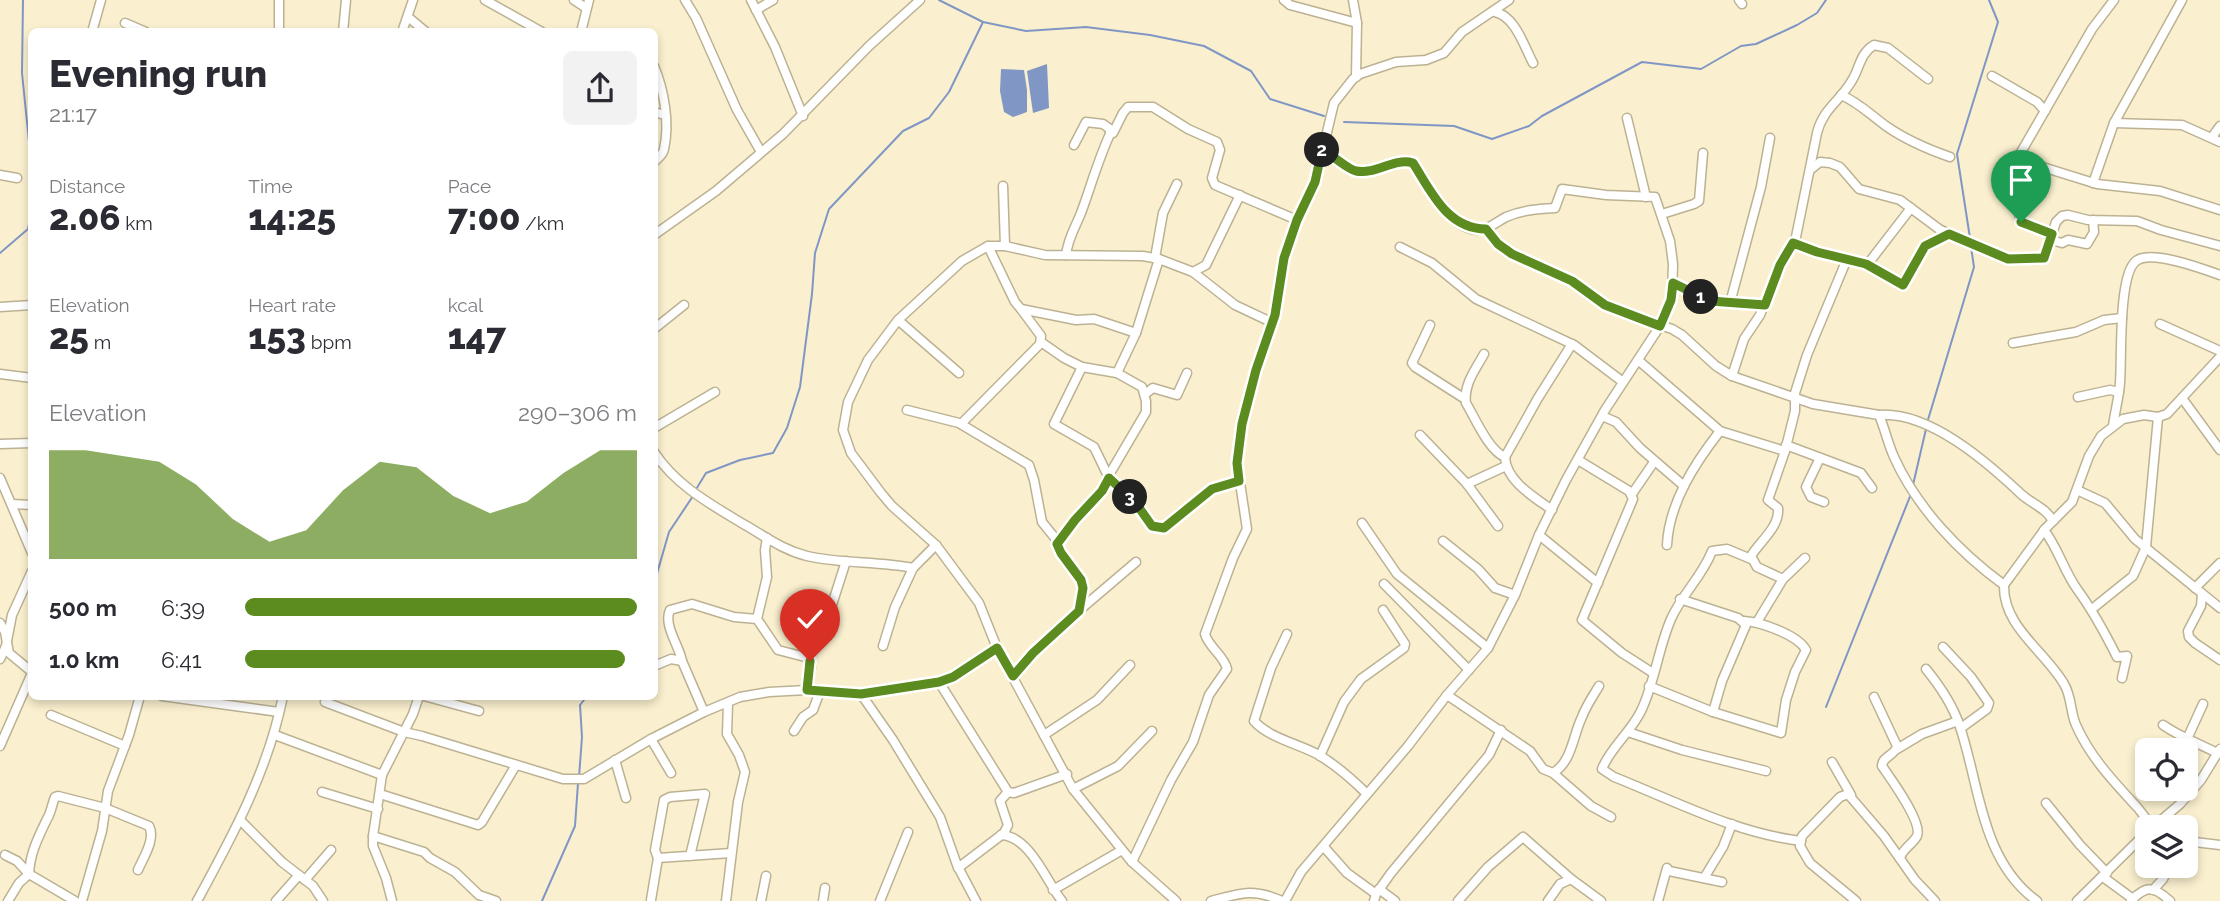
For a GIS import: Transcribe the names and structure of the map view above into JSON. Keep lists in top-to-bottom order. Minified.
{"page":{"heading":["Evening run","21:17"],"pins":["2","1","3"],"stats":[["Distance","2.06 km"],["Time","14:25"],["Pace","7:00 /km"],["Elevation","25 m"],["Heart rate","153 bpm"],["kcal","147"]],"chart":["Elevation","290–306 m"],"list":[{"name":"500 m","note":"6:39"},{"name":"1.0 km","note":"6:41"}]}}
